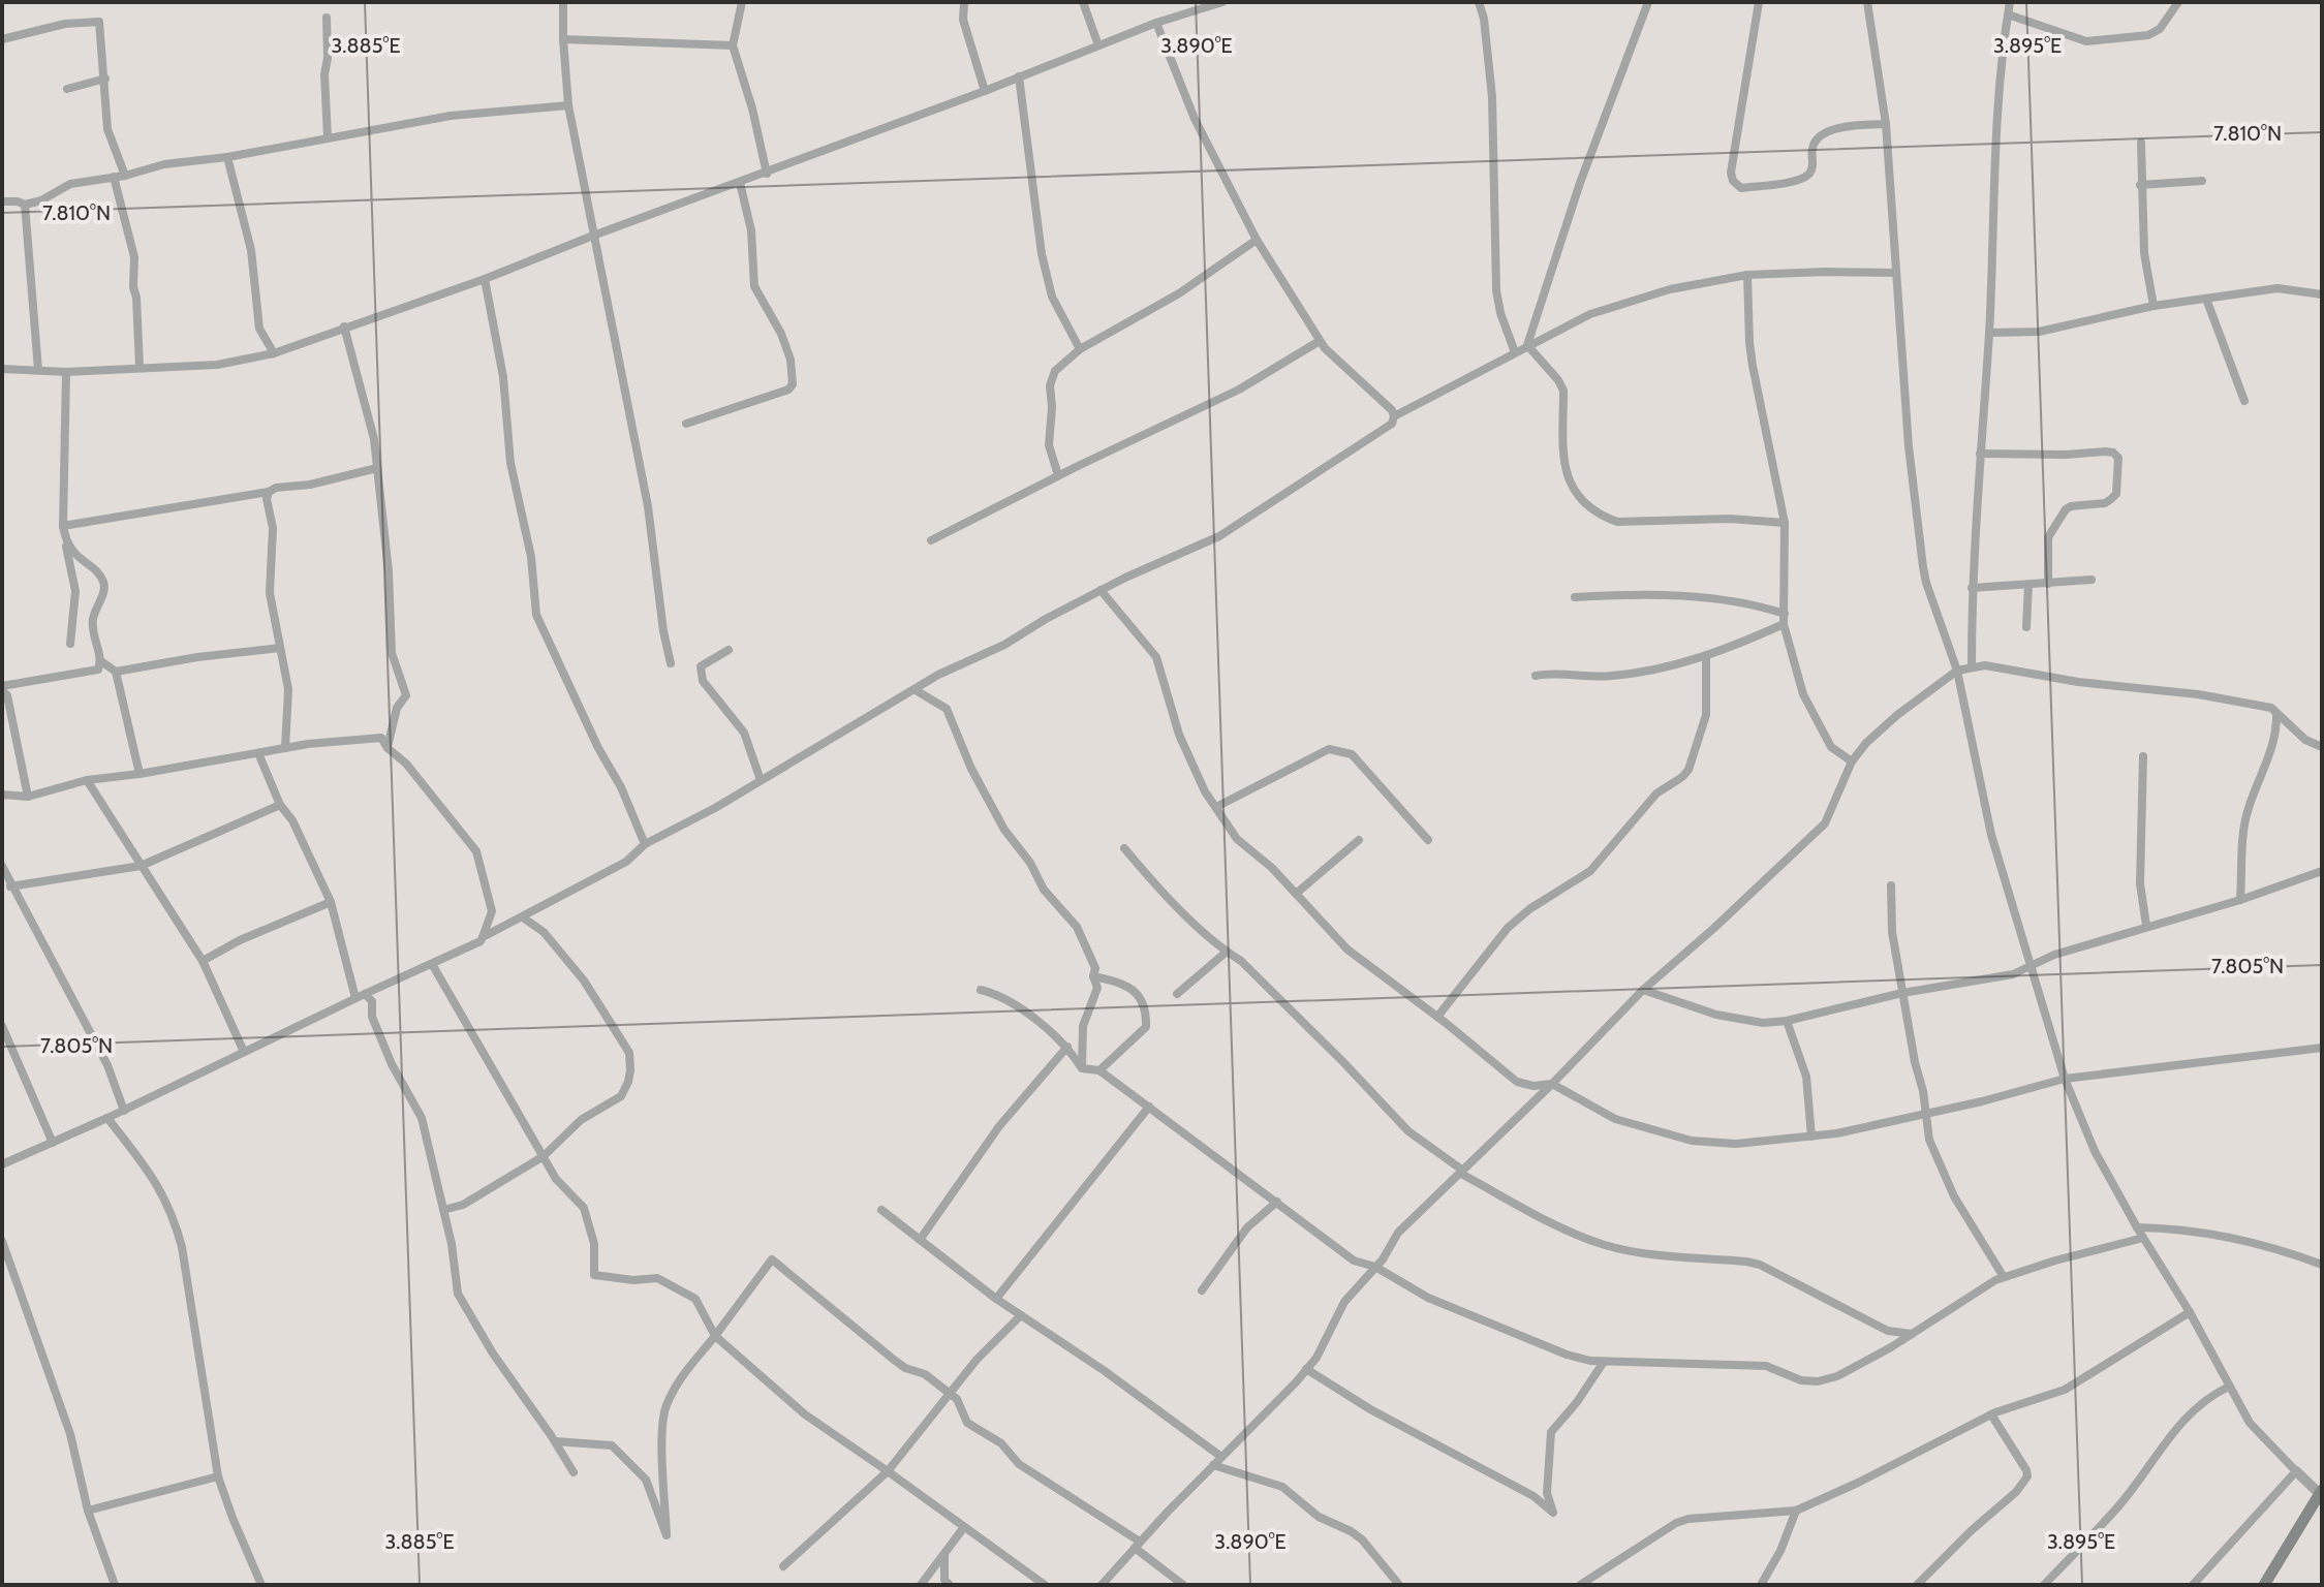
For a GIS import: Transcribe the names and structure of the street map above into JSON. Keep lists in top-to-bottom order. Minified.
{"coordinates":["3.885°E","3.890°E","3.895°E","7.810°N","7.805°N"]}
